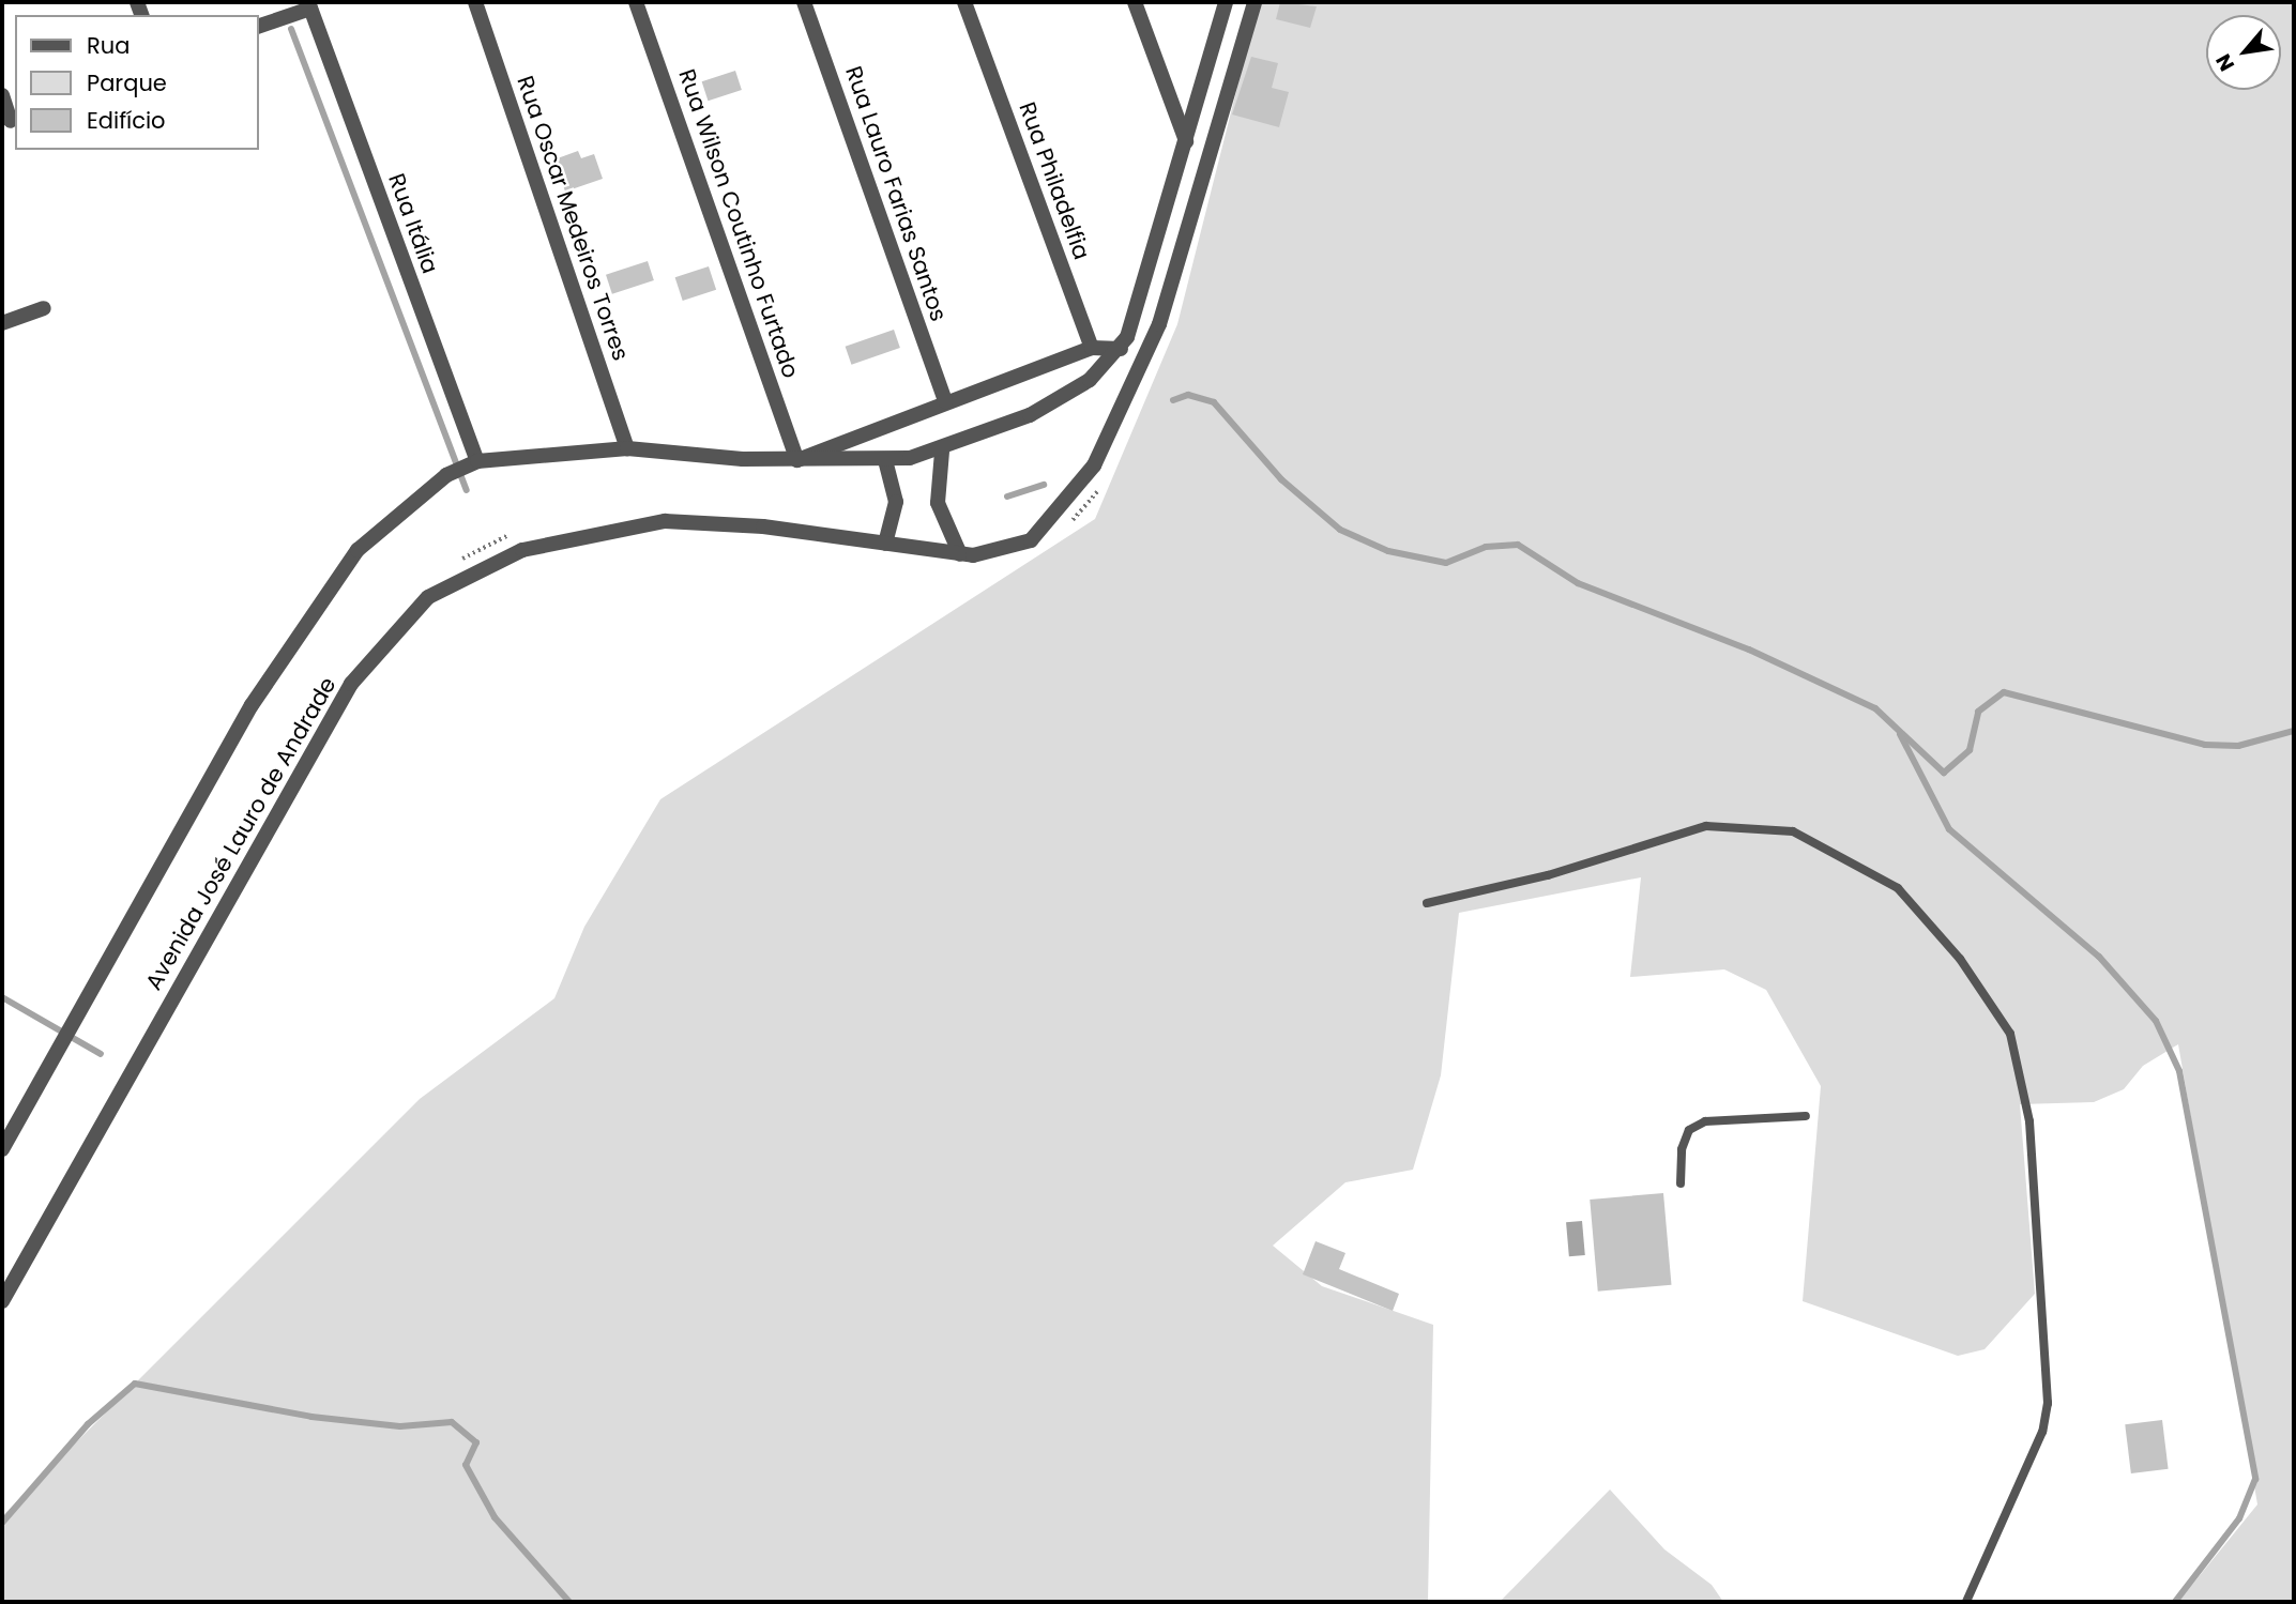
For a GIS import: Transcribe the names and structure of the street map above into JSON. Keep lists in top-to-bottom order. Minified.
{"streets":{"street":["Rua Philadelfia","Rua Lauro Farias Santos","Rua Oscar Medeiros Torres","Rua Itália","Rua Wilson Coutinho Furtado","Avenida José Lauro de Andrade"]},"legend":["Rua","Parque","Edifício"],"north":"bottom left"}
